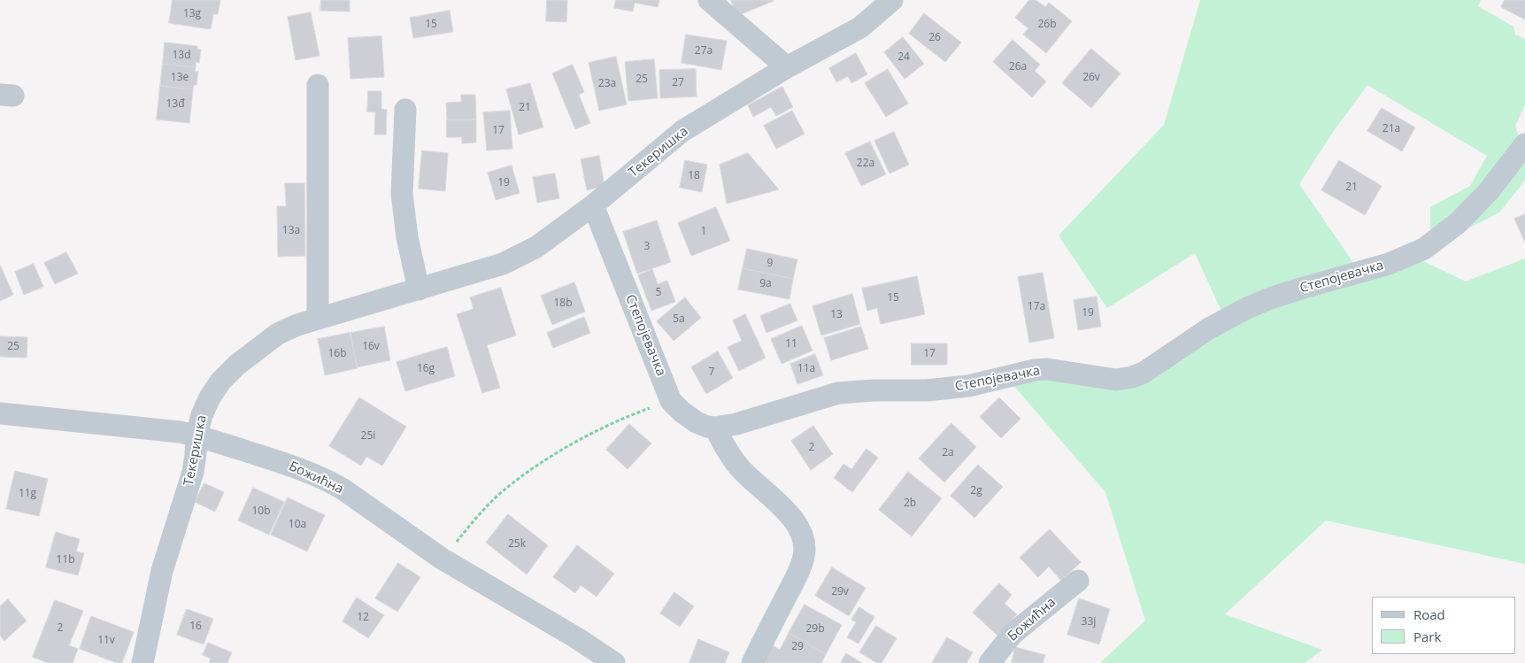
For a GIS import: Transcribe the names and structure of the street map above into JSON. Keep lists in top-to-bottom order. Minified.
{"streets":{"street":["Текеришка","Степојевачка","Божићна"]},"crossings":[["Текеришка","Степојевачка"],["Текеришка","Божићна"]],"house_numbers":["13g","15","26b","26","27a","13d","24","26a","13e","26v","25","27","23a","13đ","21","21a","17","22a","18","19","21","13a","1","3","9","9a","5","15","18b","17a","19","13","5a","11","25","16v","16b","17","16g","11a","7","25i","2","2a","2g","11g","2b","10b","10a","25k","11b","29v","12","33j","16","2","29b","11v","29"],"legend":["Road","Park"]}
